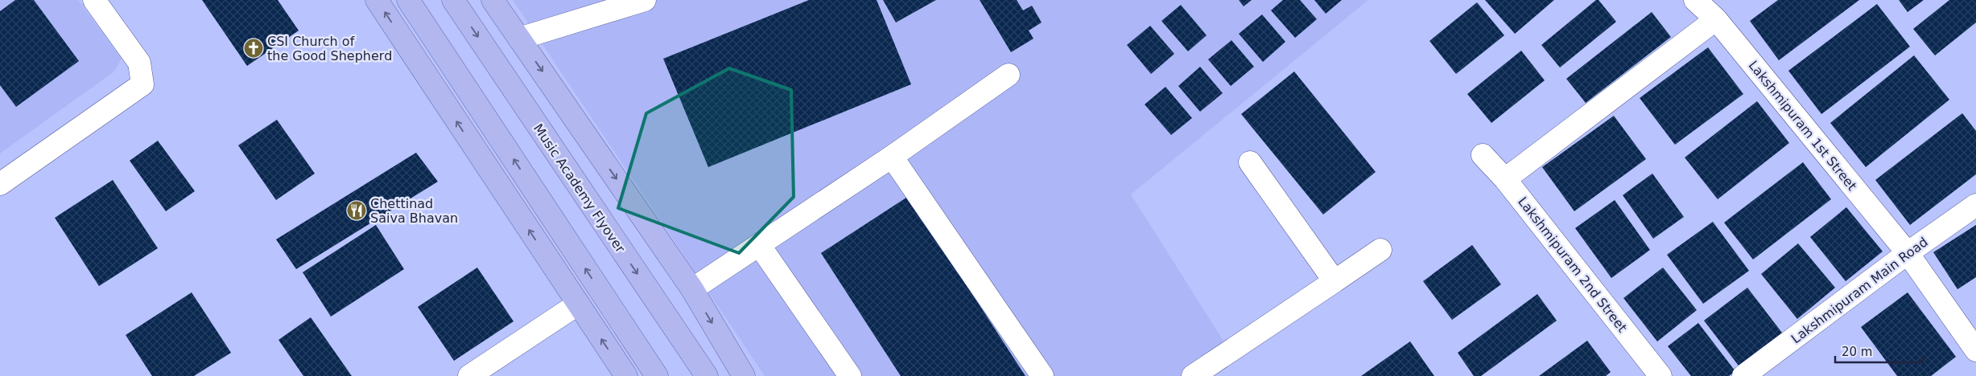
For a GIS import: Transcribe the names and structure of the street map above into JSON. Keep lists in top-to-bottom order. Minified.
{"streets":{"main road":["Music Academy Flyover"],"street":["Lakshmipuram 1st Street","Lakshmipuram 2nd Street","Lakshmipuram Main Road"]},"crossings":[["Lakshmipuram 1st Street","Lakshmipuram Main Road"]],"places":{"church":["CSI Church of the Good Shepherd"],"restaurant":["Chettinad Saiva Bhavan"]},"scale_bar":"20 m"}
